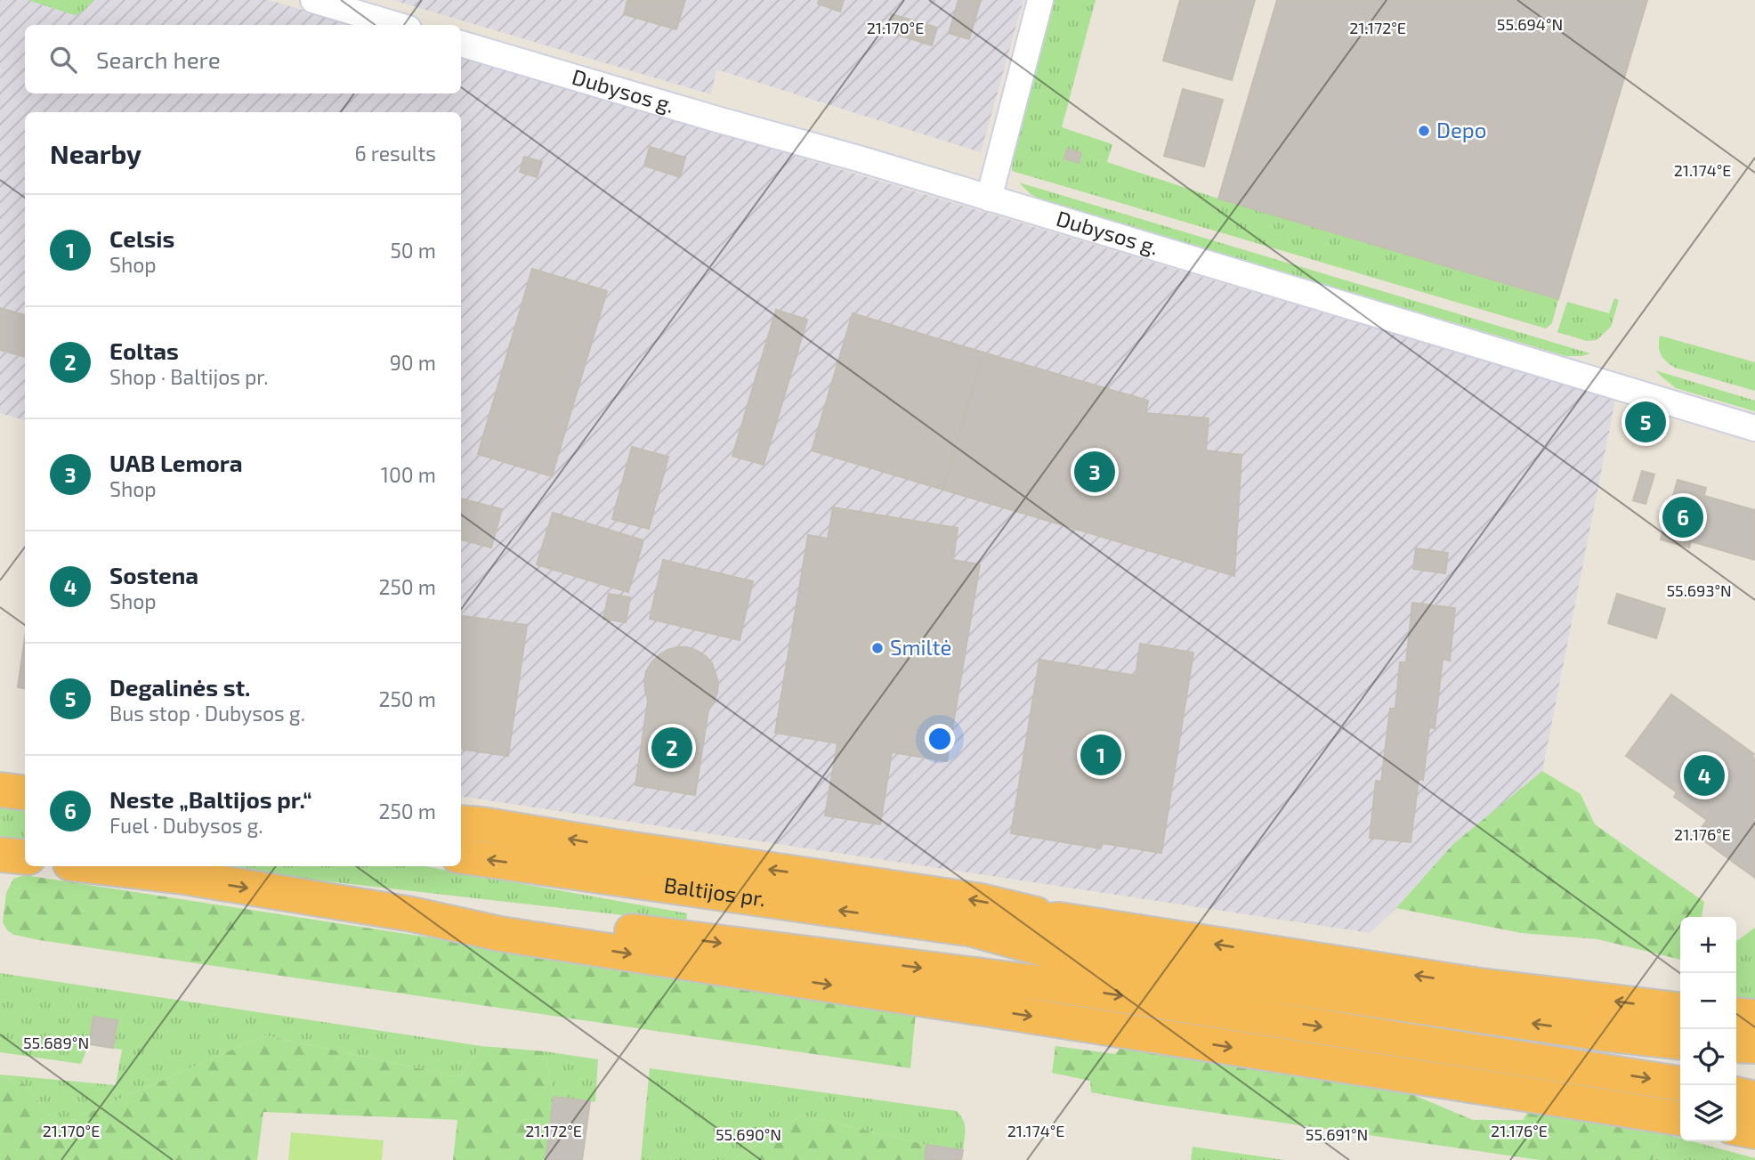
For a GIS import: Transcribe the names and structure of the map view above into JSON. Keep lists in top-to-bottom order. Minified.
{"streets":{"highway":["Baltijos pr."],"street":["Dubysos g."]},"places":["Depo","Smiltė"],"page":{"search":"Search here","heading":["Nearby","6 results"],"list":[{"mark":"1","name":"Celsis","note":"Shop","value":"50 m"},{"mark":"2","name":"Eoltas","note":"Shop · Baltijos pr.","value":"90 m"},{"mark":"3","name":"UAB Lemora","note":"Shop","value":"100 m"},{"mark":"4","name":"Sostena","note":"Shop","value":"250 m"},{"mark":"5","name":"Degalinės st.","note":"Bus stop · Dubysos g.","value":"250 m"},{"mark":"6","name":"Neste „Baltijos pr.“","note":"Fuel · Dubysos g.","value":"250 m"}],"pins":["5","3","6","2","1","4"],"map_buttons":["+","−"]},"coordinates":["55.694°N","21.170°E","21.172°E","21.174°E","55.693°N","21.176°E","55.689°N","55.690°N","55.691°N"]}
